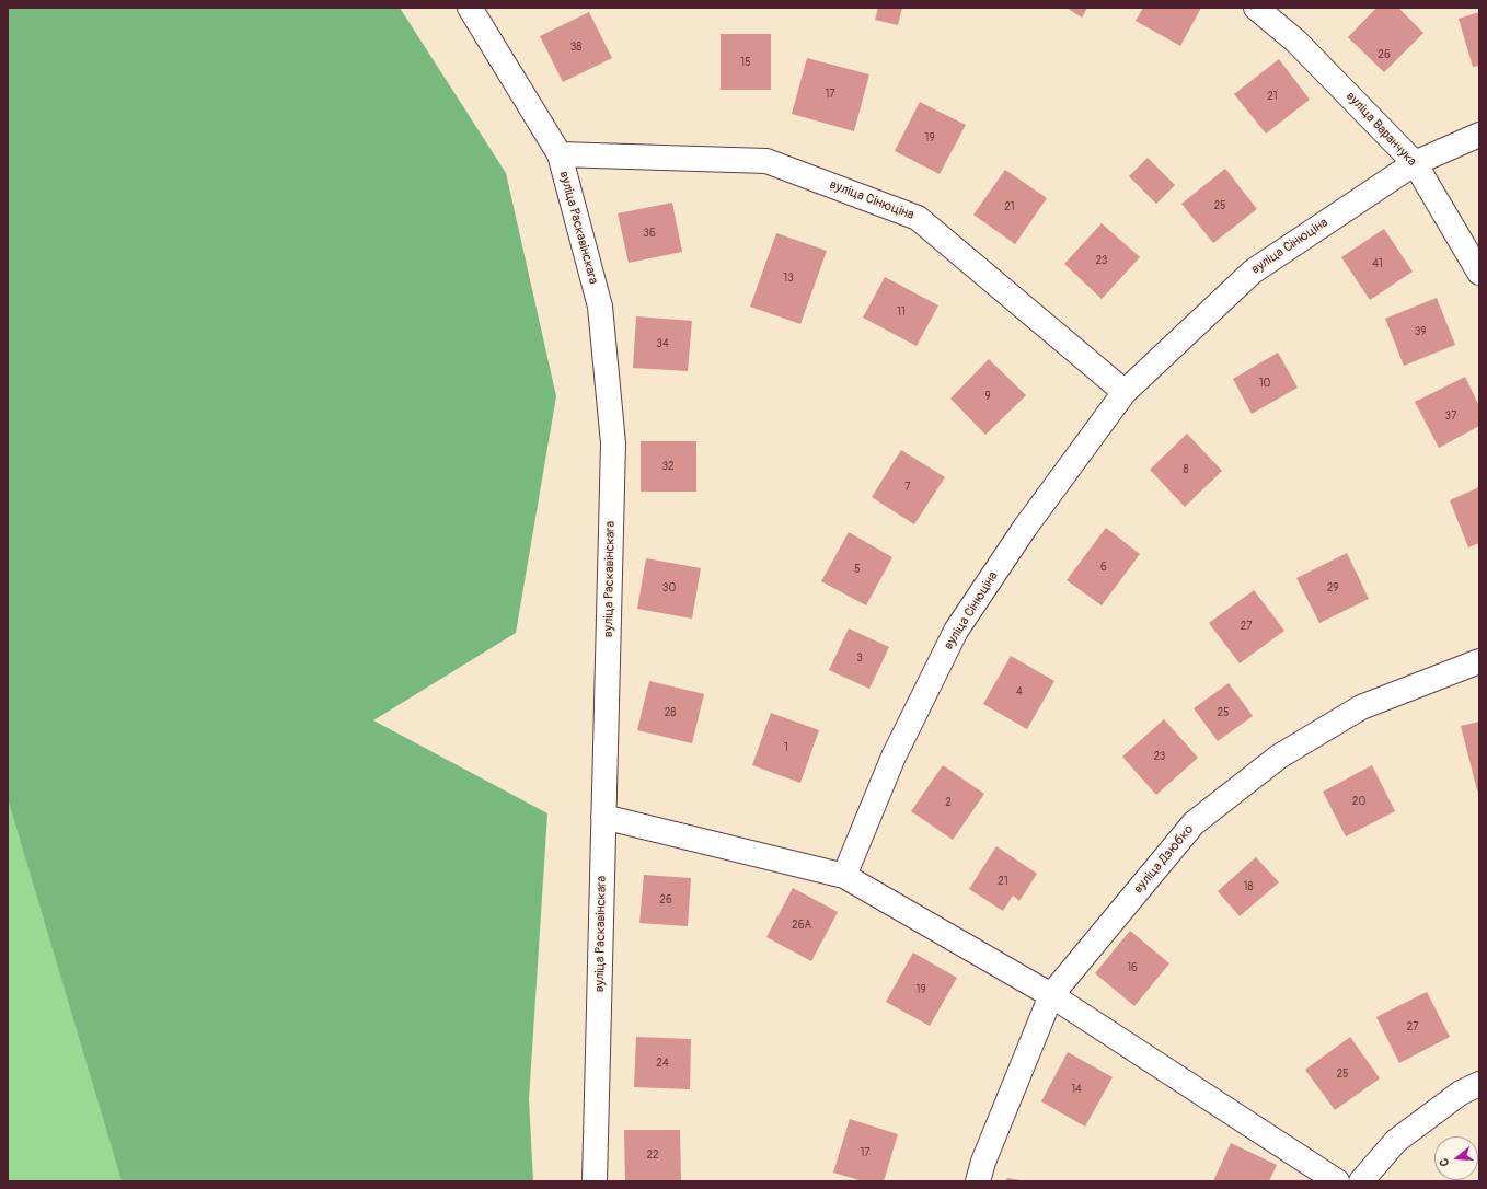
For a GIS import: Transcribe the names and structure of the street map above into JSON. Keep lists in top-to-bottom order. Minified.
{"streets":{"street":["вуліца Варанчука","вуліца Сінюціна","вуліца Раскавінскага","вуліца Дзюбко"]},"crossings":[["вуліца Варанчука","вуліца Сінюціна"],["вуліца Сінюціна","вуліца Раскавінскага"]],"house_numbers":["38","26","15","17","21","19","25","21","36","23","41","13","11","39","34","10","9","37","32","8","7","6","5","30","29","27","3","4","28","25","1","23","20","2","21","18","26","26А","16","19","27","24","25","14","17","22"],"north":"left"}
